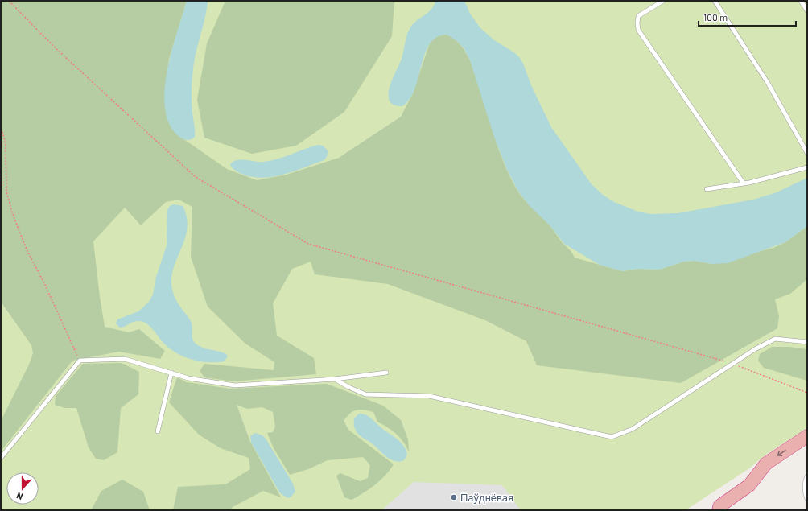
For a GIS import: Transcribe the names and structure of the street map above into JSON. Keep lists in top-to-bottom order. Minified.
{"places":["Паўднёвая"],"scale_bar":"100 m","north":"bottom"}
